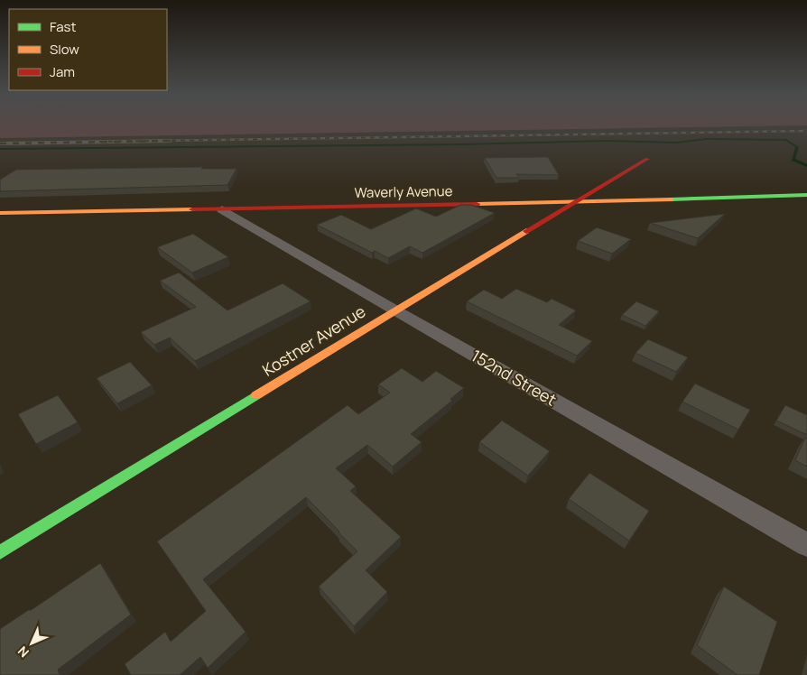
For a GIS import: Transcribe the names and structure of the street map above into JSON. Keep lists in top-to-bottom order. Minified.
{"streets":{"street":["Waverly Avenue","Kostner Avenue","152nd Street"]},"crossings":[["Waverly Avenue","Kostner Avenue"],["Waverly Avenue","152nd Street"],["Kostner Avenue","152nd Street"]],"legend":["Fast","Slow","Jam"],"north":"bottom left"}
